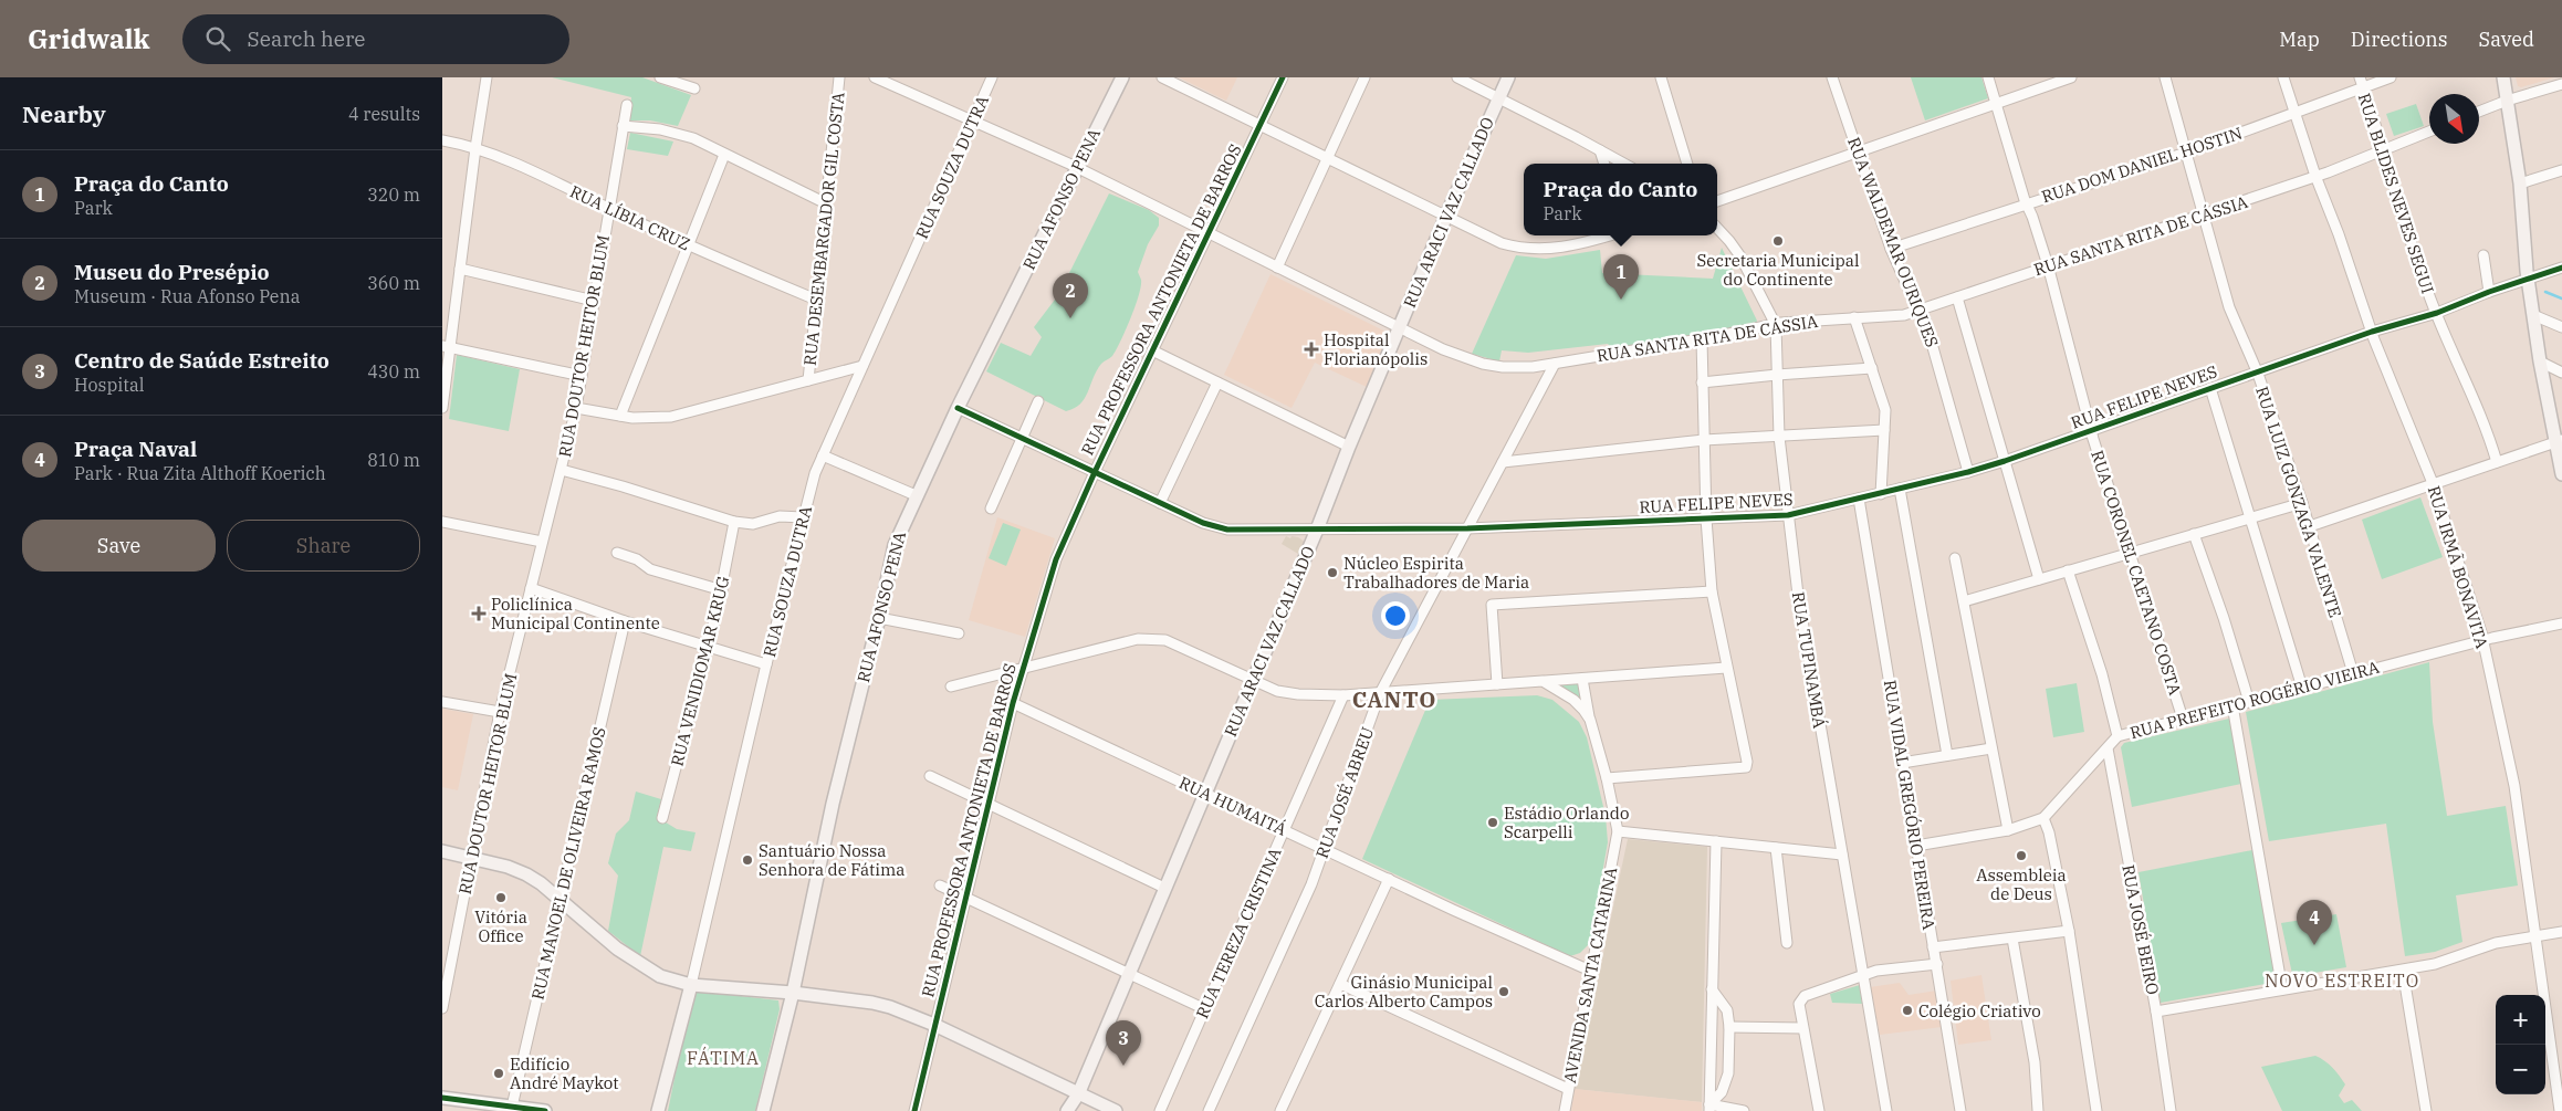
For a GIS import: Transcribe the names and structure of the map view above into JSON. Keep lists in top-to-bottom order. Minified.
{"streets":{"main road":["RUA SOUZA DUTRA","RUA AFONSO PENA","RUA ARACI VAZ CALLADO"],"street":["RUA DOM DANIEL HOSTIN","RUA BLIDES NEVES SEGUI","RUA LÍBIA CRUZ","RUA DESEMBARGADOR GIL COSTA","RUA SANTA RITA DE CÁSSIA","RUA WALDEMAR OURIQUES","RUA PROFESSORA ANTONIETA DE BARROS","RUA DOUTOR HEITOR BLUM","RUA FELIPE NEVES","RUA LUIZ GONZAGA VALENTE","RUA IRMÃ BONAVITA","RUA CORONEL CAETANO COSTA","RUA TUPINAMBÁ","RUA VENIDIOMAR KRUG","RUA PREFEITO ROGÉRIO VIEIRA","RUA JOSÉ ABREU","RUA VIDAL GREGÓRIO PEREIRA","RUA HUMAITÁ","RUA MANOEL DE OLIVEIRA RAMOS","RUA JOSÉ BEIRO","RUA TEREZA CRISTINA","AVENIDA SANTA CATARINA"]},"crossings":[["RUA DOM DANIEL HOSTIN","RUA BLIDES NEVES SEGUI"],["RUA DOM DANIEL HOSTIN","RUA WALDEMAR OURIQUES"],["RUA DOM DANIEL HOSTIN","RUA LUIZ GONZAGA VALENTE"],["RUA DOM DANIEL HOSTIN","RUA IRMÃ BONAVITA"],["RUA DOM DANIEL HOSTIN","RUA CORONEL CAETANO COSTA"],["RUA SOUZA DUTRA","RUA SANTA RITA DE CÁSSIA"],["RUA BLIDES NEVES SEGUI","RUA SANTA RITA DE CÁSSIA"],["RUA BLIDES NEVES SEGUI","RUA FELIPE NEVES"],["RUA AFONSO PENA","RUA SANTA RITA DE CÁSSIA"],["RUA AFONSO PENA","RUA FELIPE NEVES"],["RUA ARACI VAZ CALLADO","RUA SANTA RITA DE CÁSSIA"],["RUA ARACI VAZ CALLADO","RUA FELIPE NEVES"],["RUA ARACI VAZ CALLADO","RUA HUMAITÁ"],["RUA LÍBIA CRUZ","RUA DESEMBARGADOR GIL COSTA"],["RUA LÍBIA CRUZ","RUA DOUTOR HEITOR BLUM"],["RUA SANTA RITA DE CÁSSIA","RUA WALDEMAR OURIQUES"],["RUA SANTA RITA DE CÁSSIA","RUA PROFESSORA ANTONIETA DE BARROS"],["RUA SANTA RITA DE CÁSSIA","RUA LUIZ GONZAGA VALENTE"],["RUA SANTA RITA DE CÁSSIA","RUA IRMÃ BONAVITA"],["RUA SANTA RITA DE CÁSSIA","RUA CORONEL CAETANO COSTA"],["RUA SANTA RITA DE CÁSSIA","RUA TUPINAMBÁ"],["RUA SANTA RITA DE CÁSSIA","RUA JOSÉ ABREU"],["RUA WALDEMAR OURIQUES","RUA FELIPE NEVES"],["RUA PROFESSORA ANTONIETA DE BARROS","RUA FELIPE NEVES"],["RUA PROFESSORA ANTONIETA DE BARROS","RUA HUMAITÁ"],["RUA FELIPE NEVES","RUA LUIZ GONZAGA VALENTE"],["RUA FELIPE NEVES","RUA IRMÃ BONAVITA"],["RUA FELIPE NEVES","RUA CORONEL CAETANO COSTA"],["RUA FELIPE NEVES","RUA TUPINAMBÁ"],["RUA FELIPE NEVES","RUA JOSÉ ABREU"],["RUA FELIPE NEVES","RUA VIDAL GREGÓRIO PEREIRA"],["RUA LUIZ GONZAGA VALENTE","RUA PREFEITO ROGÉRIO VIEIRA"],["RUA IRMÃ BONAVITA","RUA PREFEITO ROGÉRIO VIEIRA"],["RUA CORONEL CAETANO COSTA","RUA PREFEITO ROGÉRIO VIEIRA"],["RUA PREFEITO ROGÉRIO VIEIRA","RUA VIDAL GREGÓRIO PEREIRA"],["RUA PREFEITO ROGÉRIO VIEIRA","RUA JOSÉ BEIRO"],["RUA JOSÉ ABREU","RUA HUMAITÁ"],["RUA HUMAITÁ","RUA TEREZA CRISTINA"],["RUA HUMAITÁ","AVENIDA SANTA CATARINA"]],"districts":["CANTO","NOVO ESTREITO","FÁTIMA"],"places":{"other":["Secretaria Municipal do Continente","Núcleo Espirita Trabalhadores de Maria","Estádio Orlando Scarpelli","Assembleia de Deus","Santuário Nossa Senhora de Fátima","Vitória Office","Ginásio Municipal Carlos Alberto Campos","Colégio Criativo","Edifício André Maykot"],"health":["Hospital Florianópolis","Policlínica Municipal Continente"]},"north":"bottom right","page":{"header":"Gridwalk","search":"Search here","nav":["Map","Directions","Saved"],"heading":["Nearby","4 results"],"list":[{"mark":"1","name":"Praça do Canto","note":"Park","value":"320 m"},{"mark":"2","name":"Museu do Presépio","note":"Museum · Rua Afonso Pena","value":"360 m"},{"mark":"3","name":"Centro de Saúde Estreito","note":"Hospital","value":"430 m"},{"mark":"4","name":"Praça Naval","note":"Park · Rua Zita Althoff Koerich","value":"810 m"}],"popup":["Praça do Canto","Park"],"pins":["1","2","4","3"],"buttons":["Save","Share"],"map_buttons":["+","−"]}}
